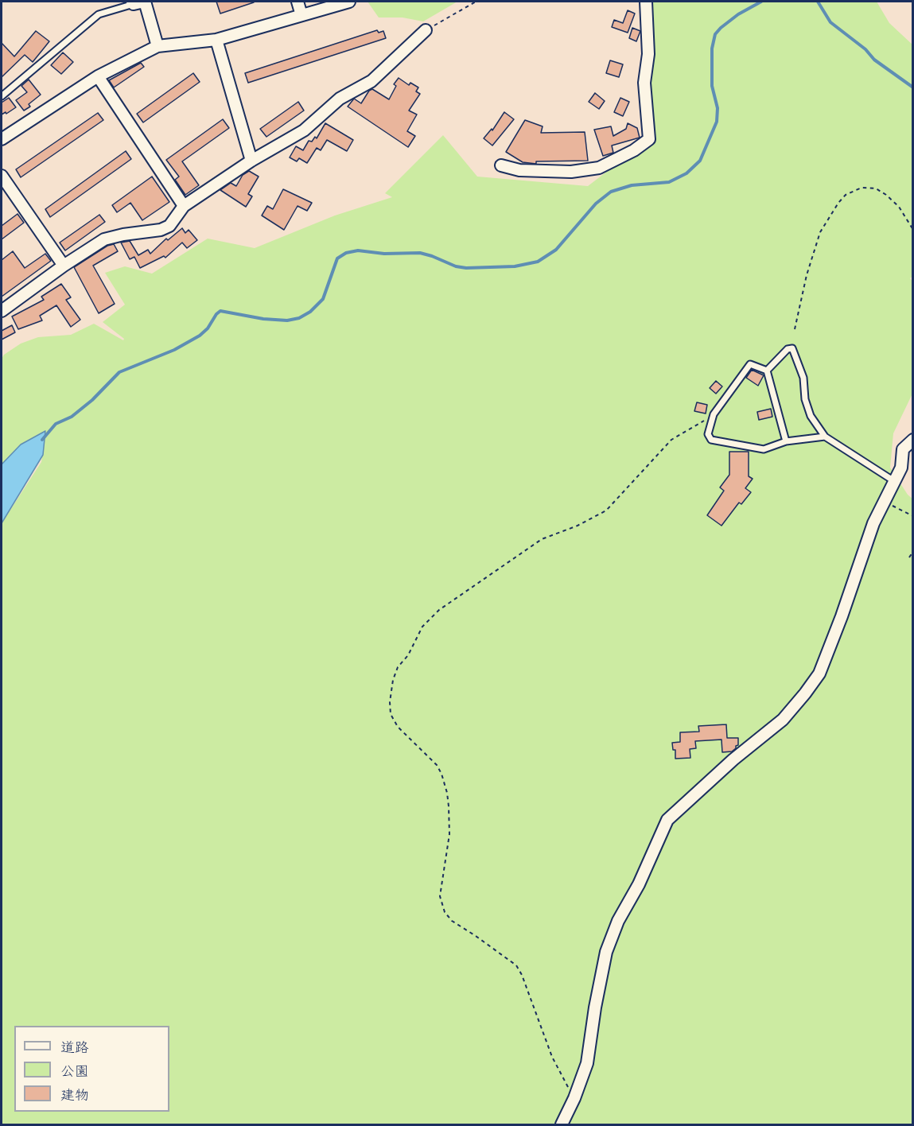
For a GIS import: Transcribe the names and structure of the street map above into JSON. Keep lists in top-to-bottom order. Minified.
{"legend":["道路","公園","建物"]}
